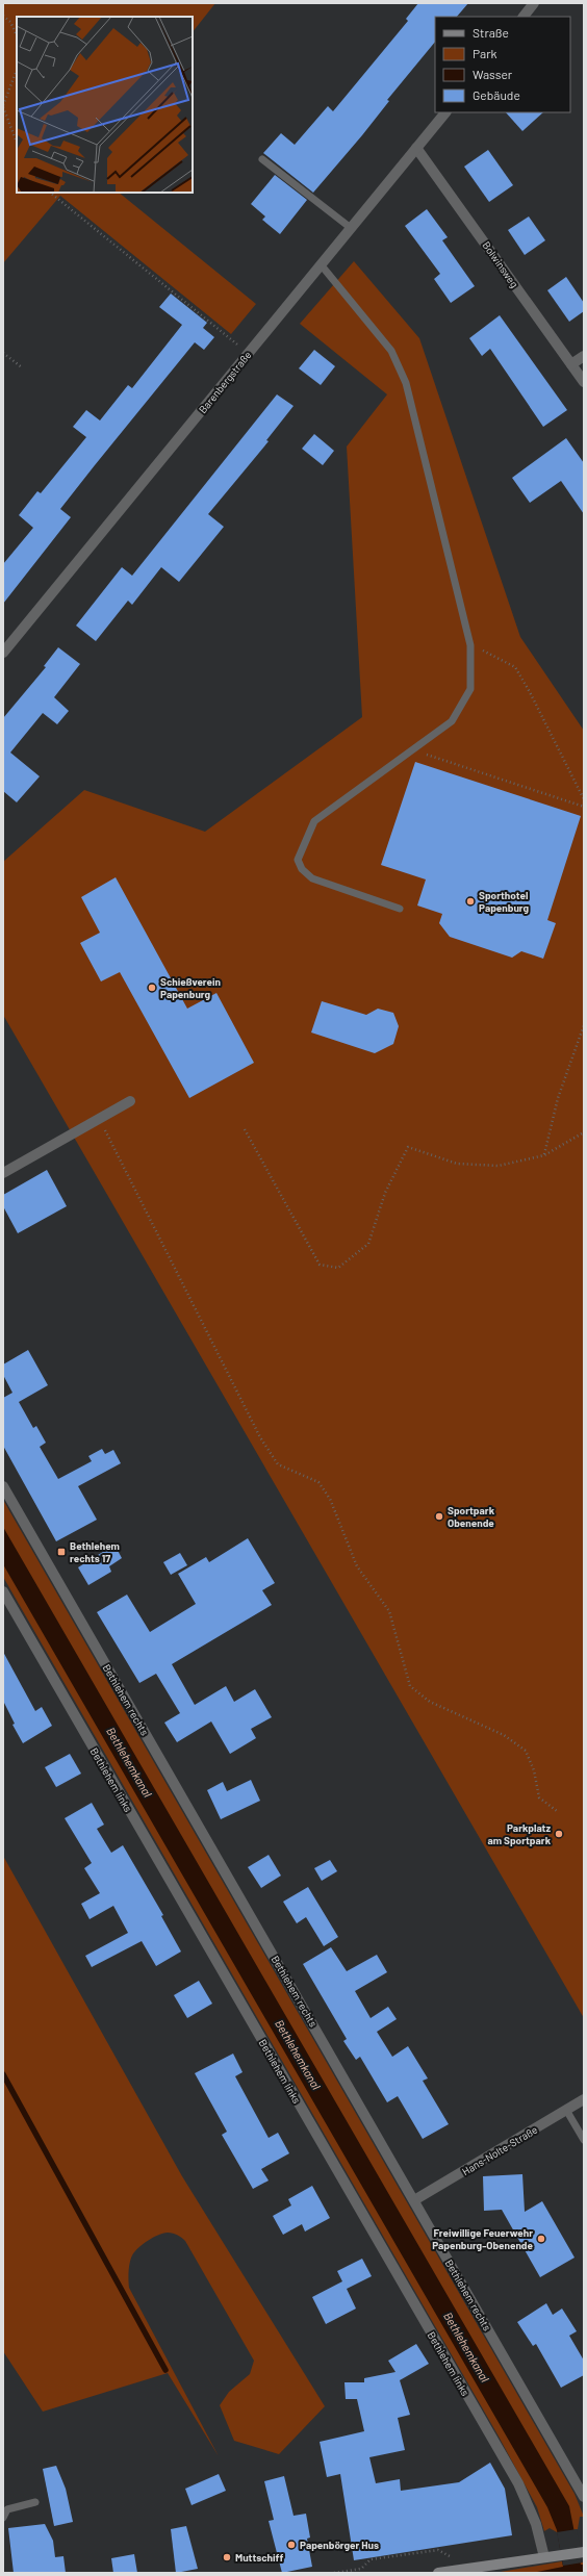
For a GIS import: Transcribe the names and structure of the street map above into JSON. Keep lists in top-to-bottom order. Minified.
{"streets":{"street":["Bolwinsweg","Barenbergstraße","Bethlehem rechts","Bethlehem links","Hans-Nolte-Straße"]},"crossings":[["Bolwinsweg","Barenbergstraße"],["Bethlehem rechts","Hans-Nolte-Straße"]],"water":["Bethlehemkanal"],"places":{"other":["Sporthotel Papenburg","Schießverein Papenburg","Sportpark Obenende","Parkplatz am Sportpark","Freiwillige Feuerwehr Papenburg-Obenende","Papenbörger Hus","Muttschiff"],"transit":["Bethlehem rechts 17"]},"legend":["Straße","Park","Wasser","Gebäude"]}
